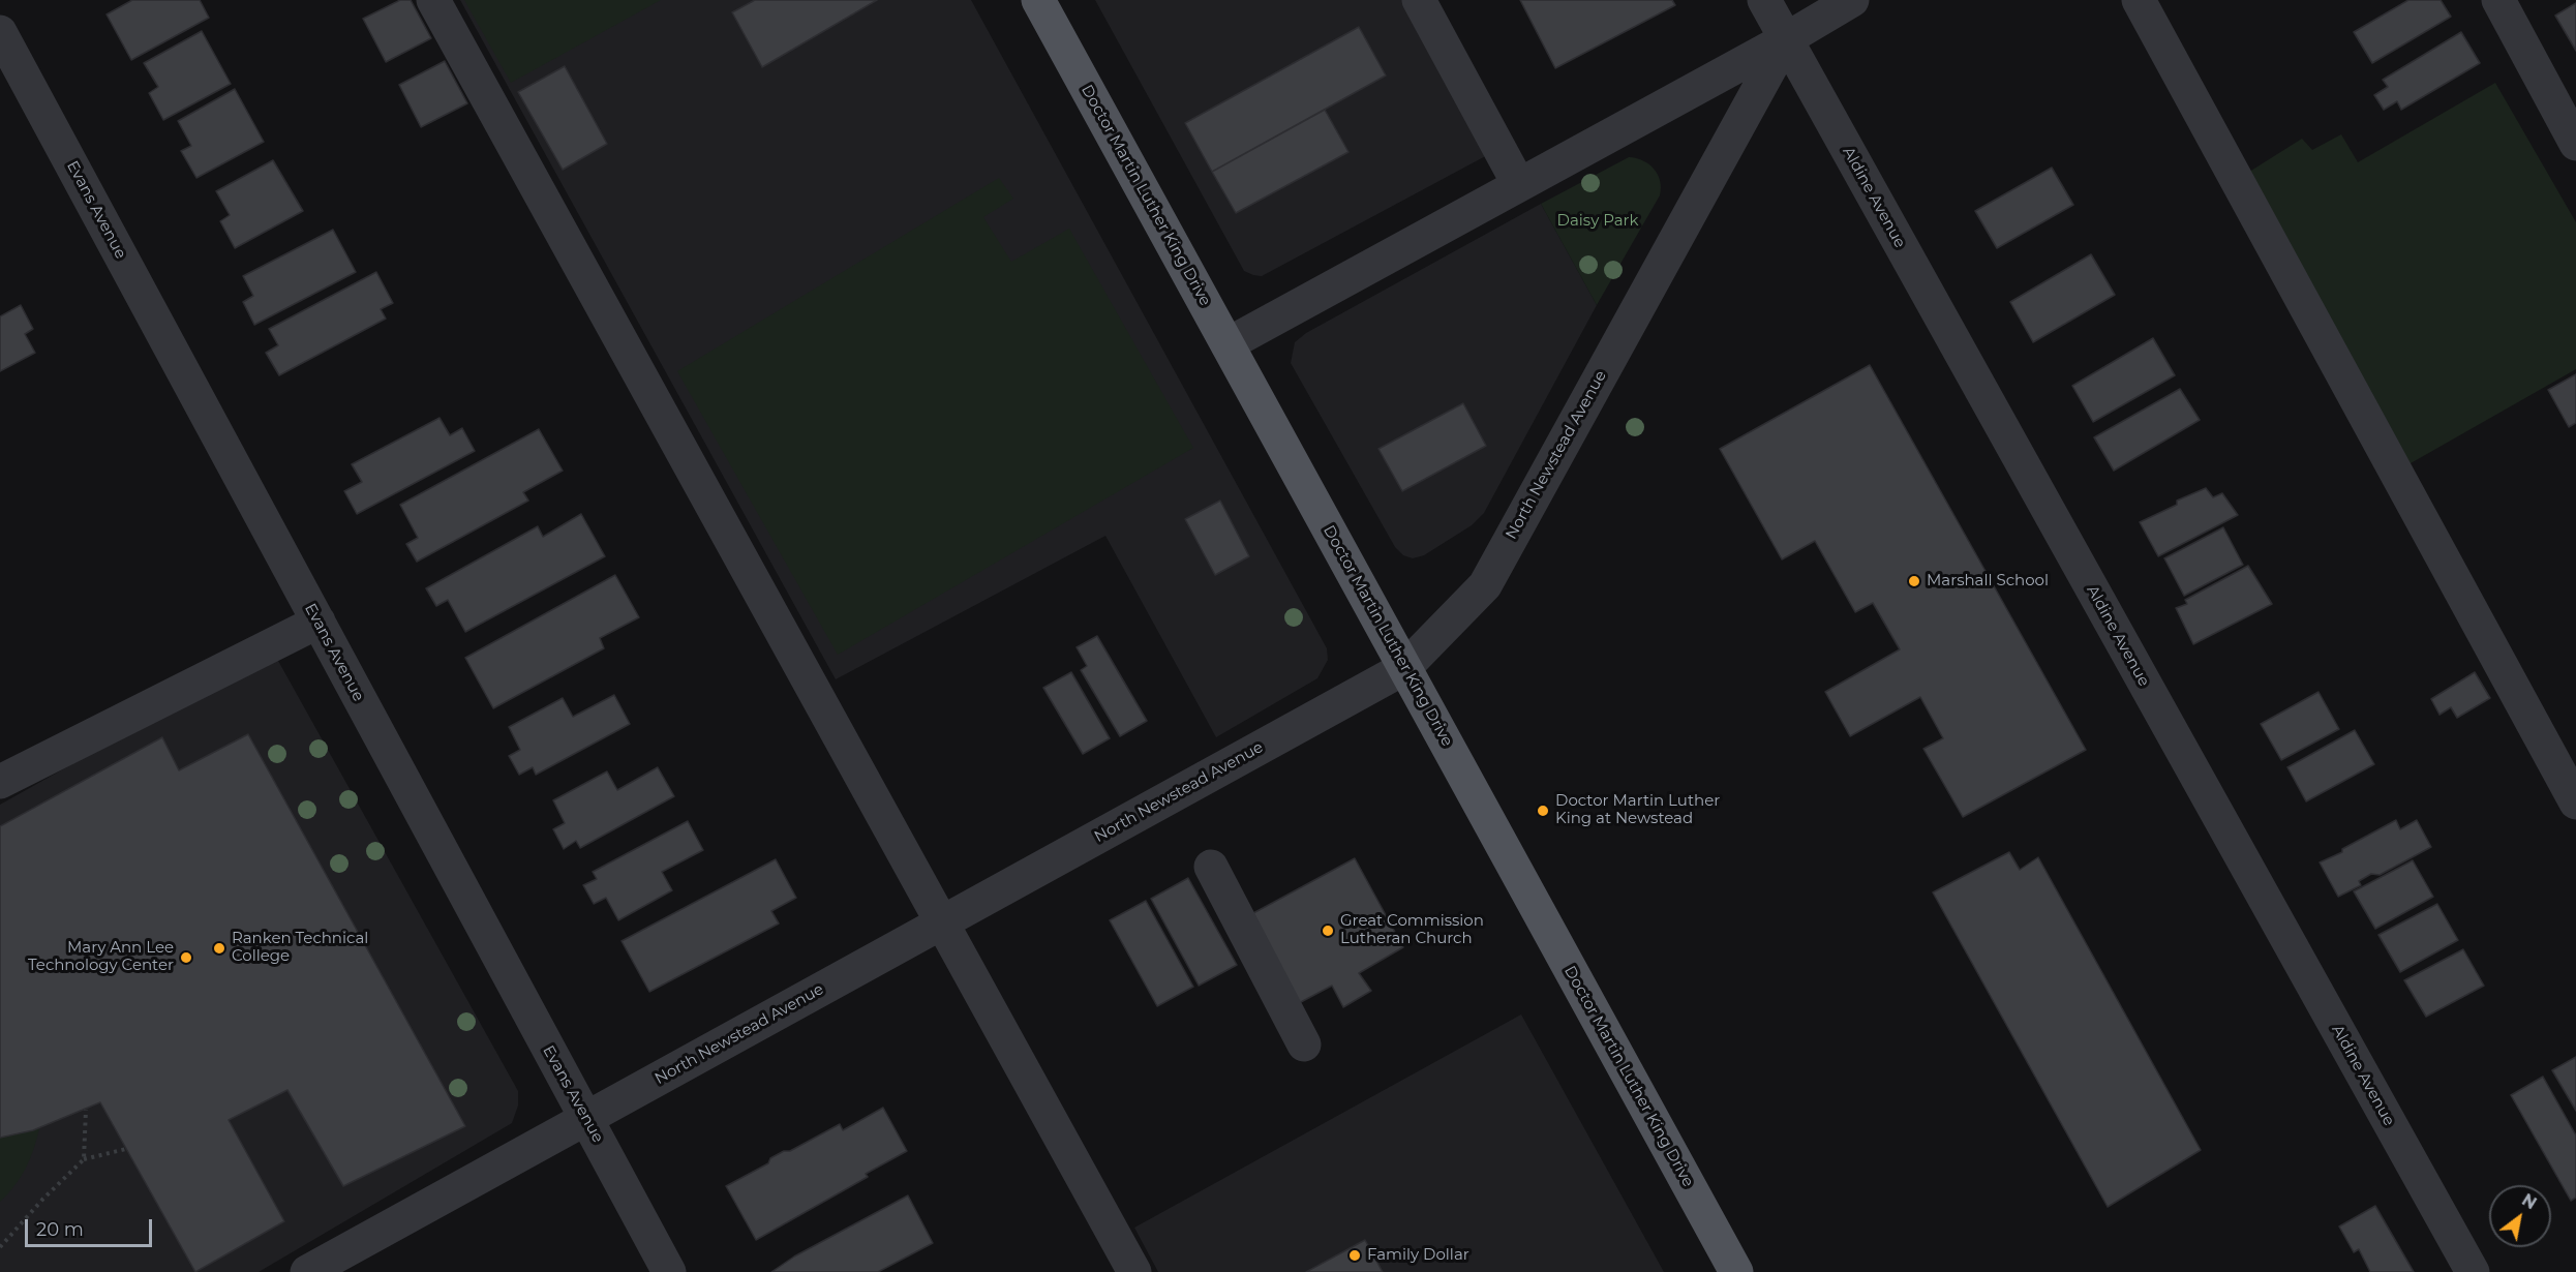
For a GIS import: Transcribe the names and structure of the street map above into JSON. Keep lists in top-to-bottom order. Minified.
{"streets":{"main road":["Doctor Martin Luther King Drive"],"street":["Aldine Avenue","Evans Avenue","North Newstead Avenue"]},"crossings":[["Doctor Martin Luther King Drive","North Newstead Avenue"],["Aldine Avenue","North Newstead Avenue"],["Evans Avenue","North Newstead Avenue"]],"parks":["Daisy Park"],"places":["Marshall School","Doctor Martin Luther King at Newstead","Great Commission Lutheran Church","Ranken Technical College","Mary Ann Lee Technology Center","Family Dollar"],"scale_bar":"20 m","north":"top right"}
